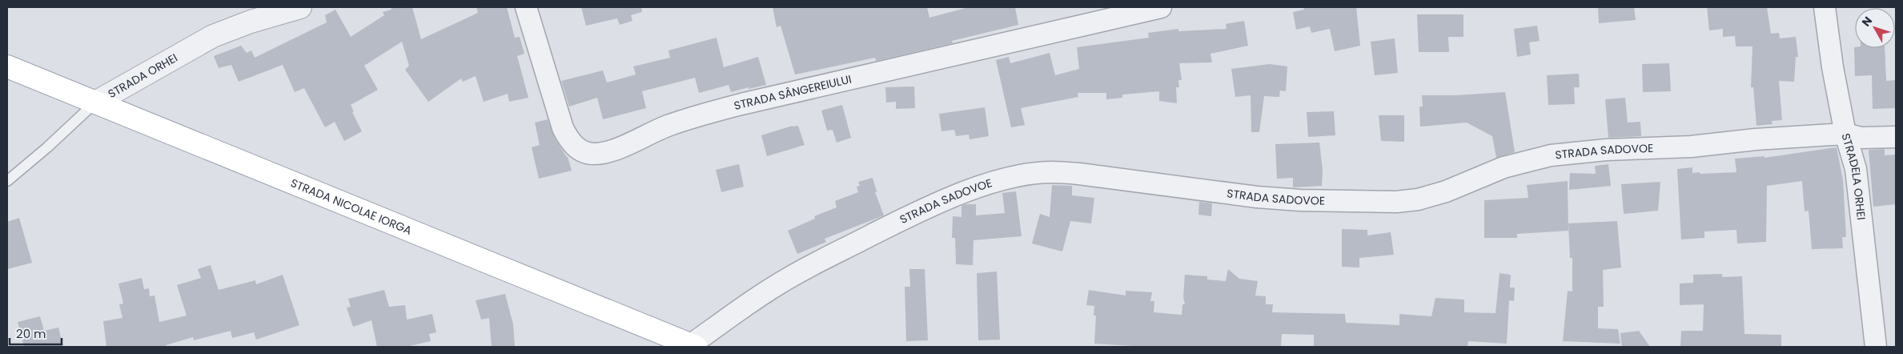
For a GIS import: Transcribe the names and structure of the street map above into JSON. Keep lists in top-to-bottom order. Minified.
{"streets":{"main road":["STRADA NICOLAE IORGA"],"street":["STRADA ORHEI","STRADA SÂNGEREIULUI","STRADA SADOVOE","STRADELA ORHEI"]},"crossings":[["STRADA ORHEI","STRADA NICOLAE IORGA"],["STRADA SADOVOE","STRADELA ORHEI"],["STRADA SADOVOE","STRADA NICOLAE IORGA"]],"scale_bar":"20 m","north":"top left"}
